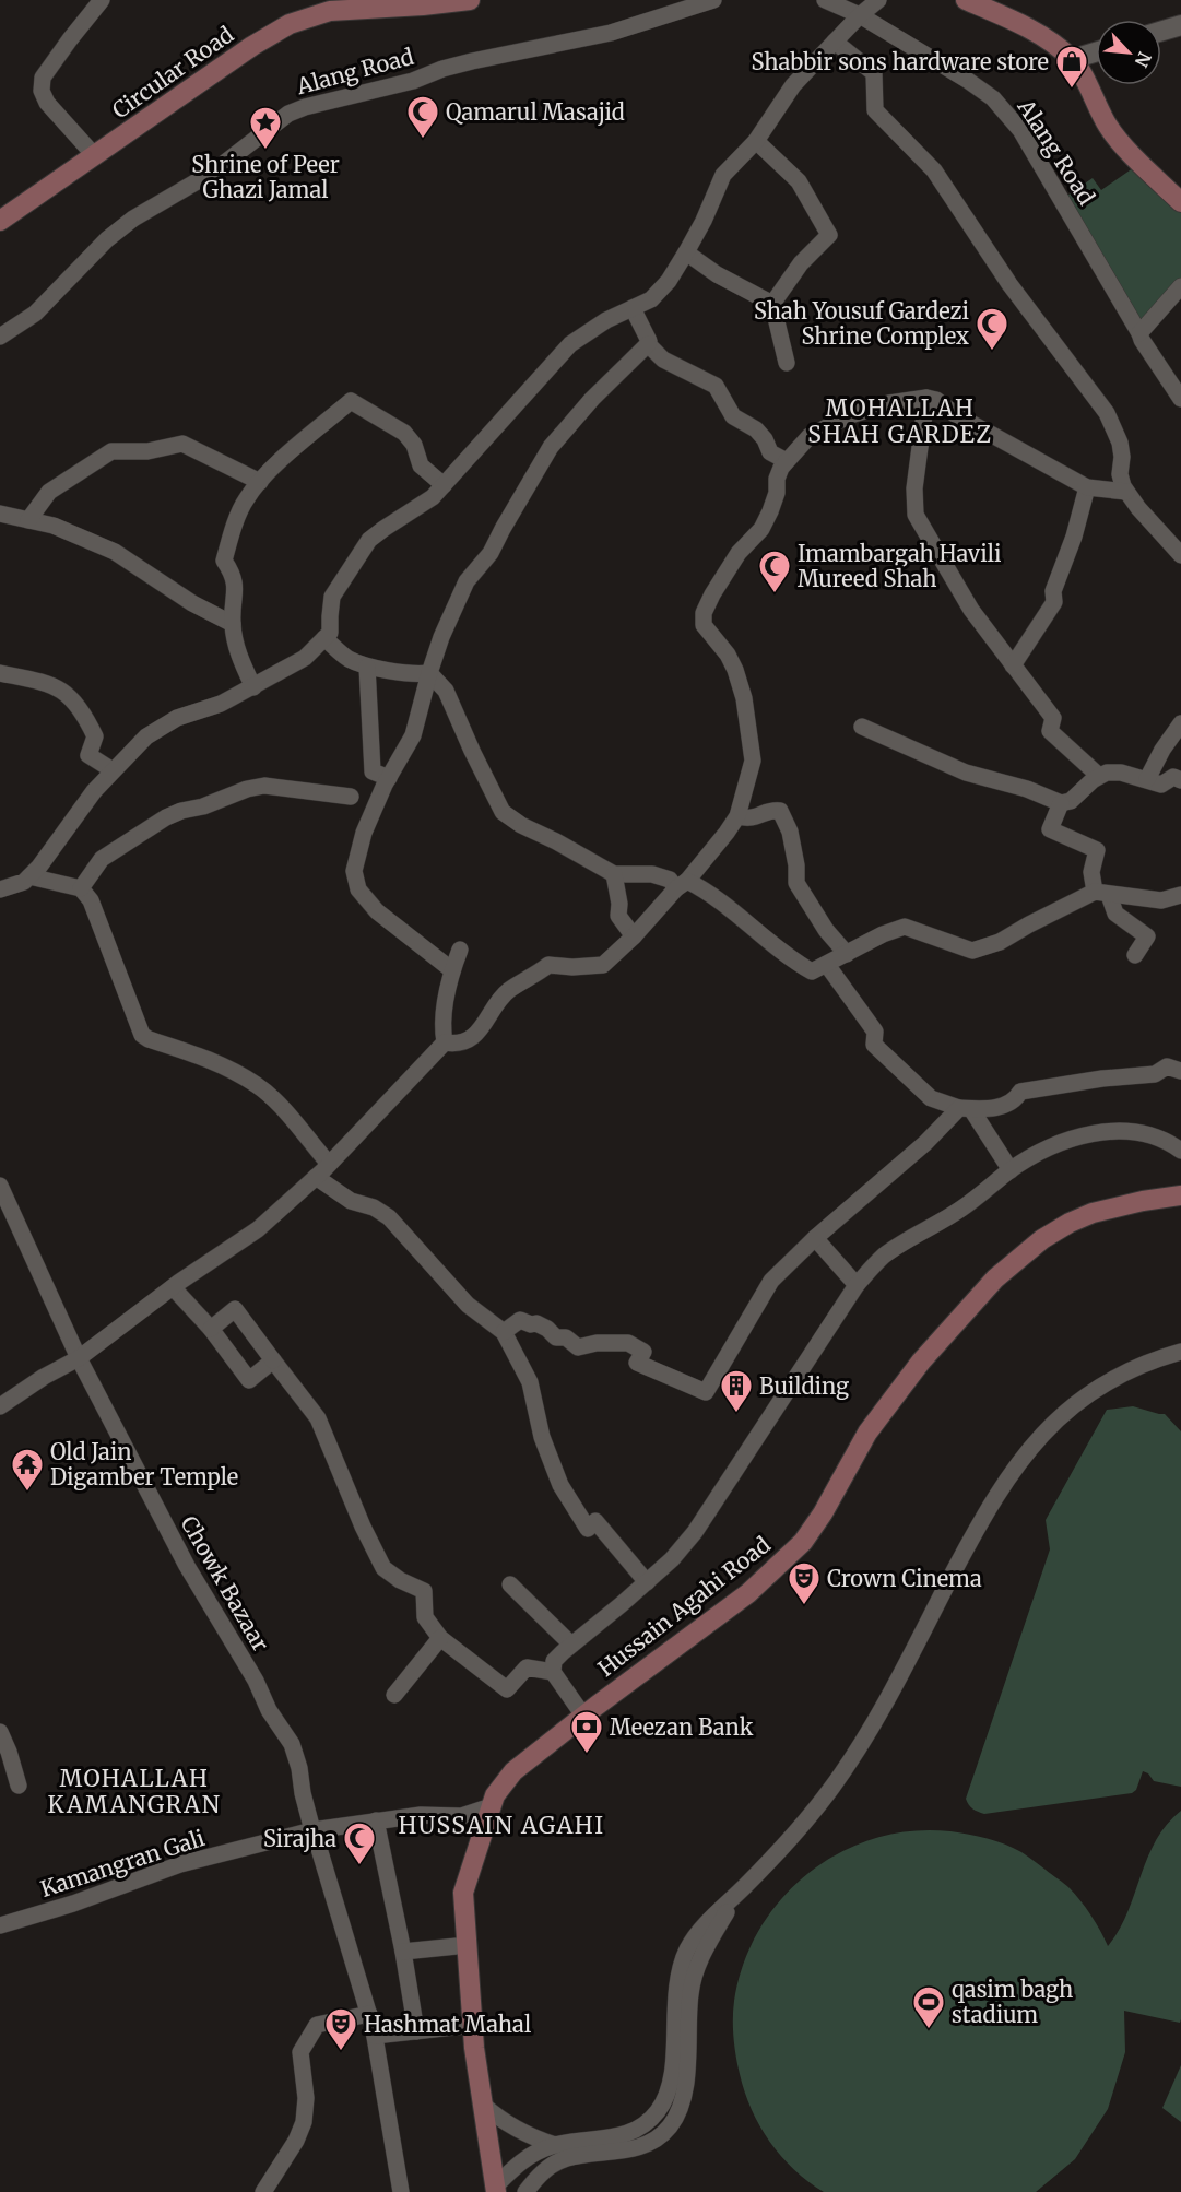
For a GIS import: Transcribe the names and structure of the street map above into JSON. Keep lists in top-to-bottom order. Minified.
{"streets":{"main road":["Circular Road","Hussain Agahi Road"],"street":["Alang Road","Chowk Bazaar","Kamangran Gali"]},"crossings":[["Chowk Bazaar","Kamangran Gali"],["Hussain Agahi Road","Kamangran Gali"]],"districts":["MOHALLAH SHAH GARDEZ","MOHALLAH KAMANGRAN","HUSSAIN AGAHI"],"places":{"shop":["Shabbir sons hardware store"],"mosque":["Qamarul Masajid","Shah Yousuf Gardezi Shrine Complex","Imambargah Havili Mureed Shah","Sirajha"],"place":["Shrine of Peer Ghazi Jamal"],"building":["Building"],"temple":["Old Jain Digamber Temple"],"theatre":["Crown Cinema","Hashmat Mahal"],"bank":["Meezan Bank"],"sports":["qasim bagh stadium"]},"north":"bottom right"}
